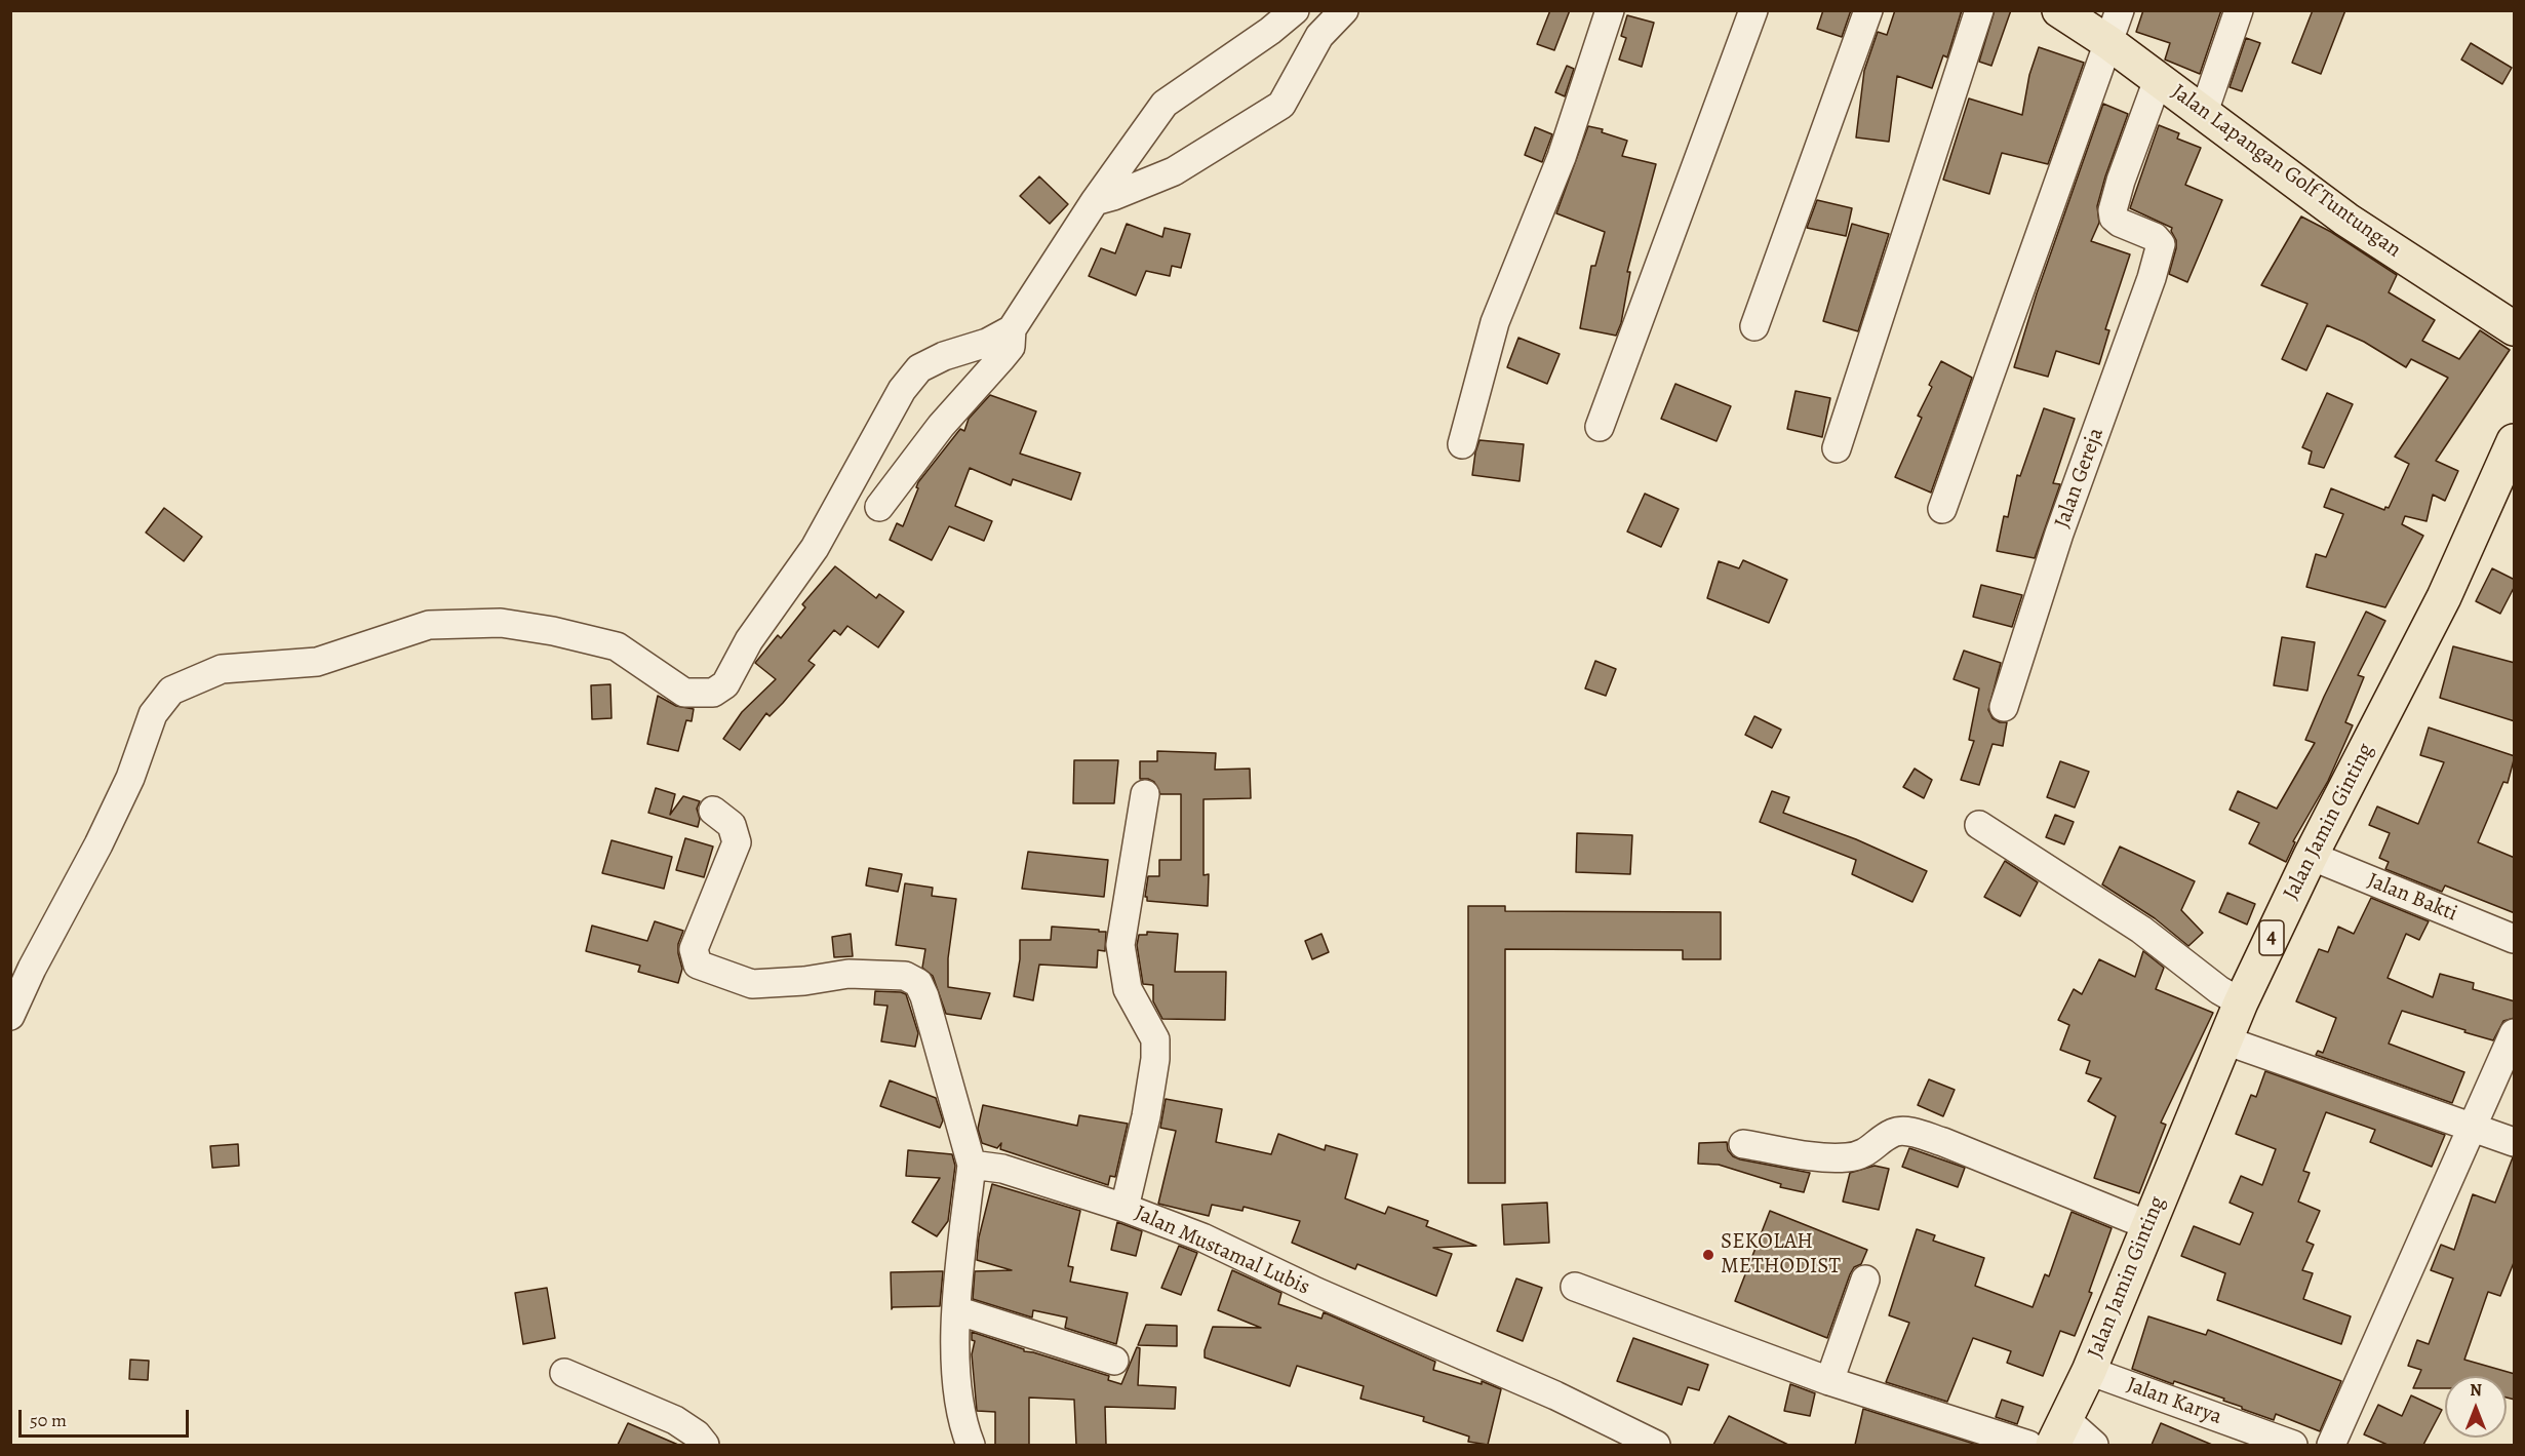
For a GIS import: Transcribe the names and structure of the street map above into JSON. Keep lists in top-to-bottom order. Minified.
{"streets":{"main road":["Jalan Lapangan Golf Tuntungan","Jalan Jamin Ginting","4"],"street":["Jalan Gereja","Jalan Bakti","Jalan Mustamal Lubis","Jalan Karya"]},"crossings":[["Jalan Lapangan Golf Tuntungan","Jalan Gereja"],["Jalan Jamin Ginting","Jalan Bakti"],["Jalan Jamin Ginting","Jalan Karya"]],"places":["SEKOLAH METHODIST"],"scale_bar":"50 m","north":"top"}
